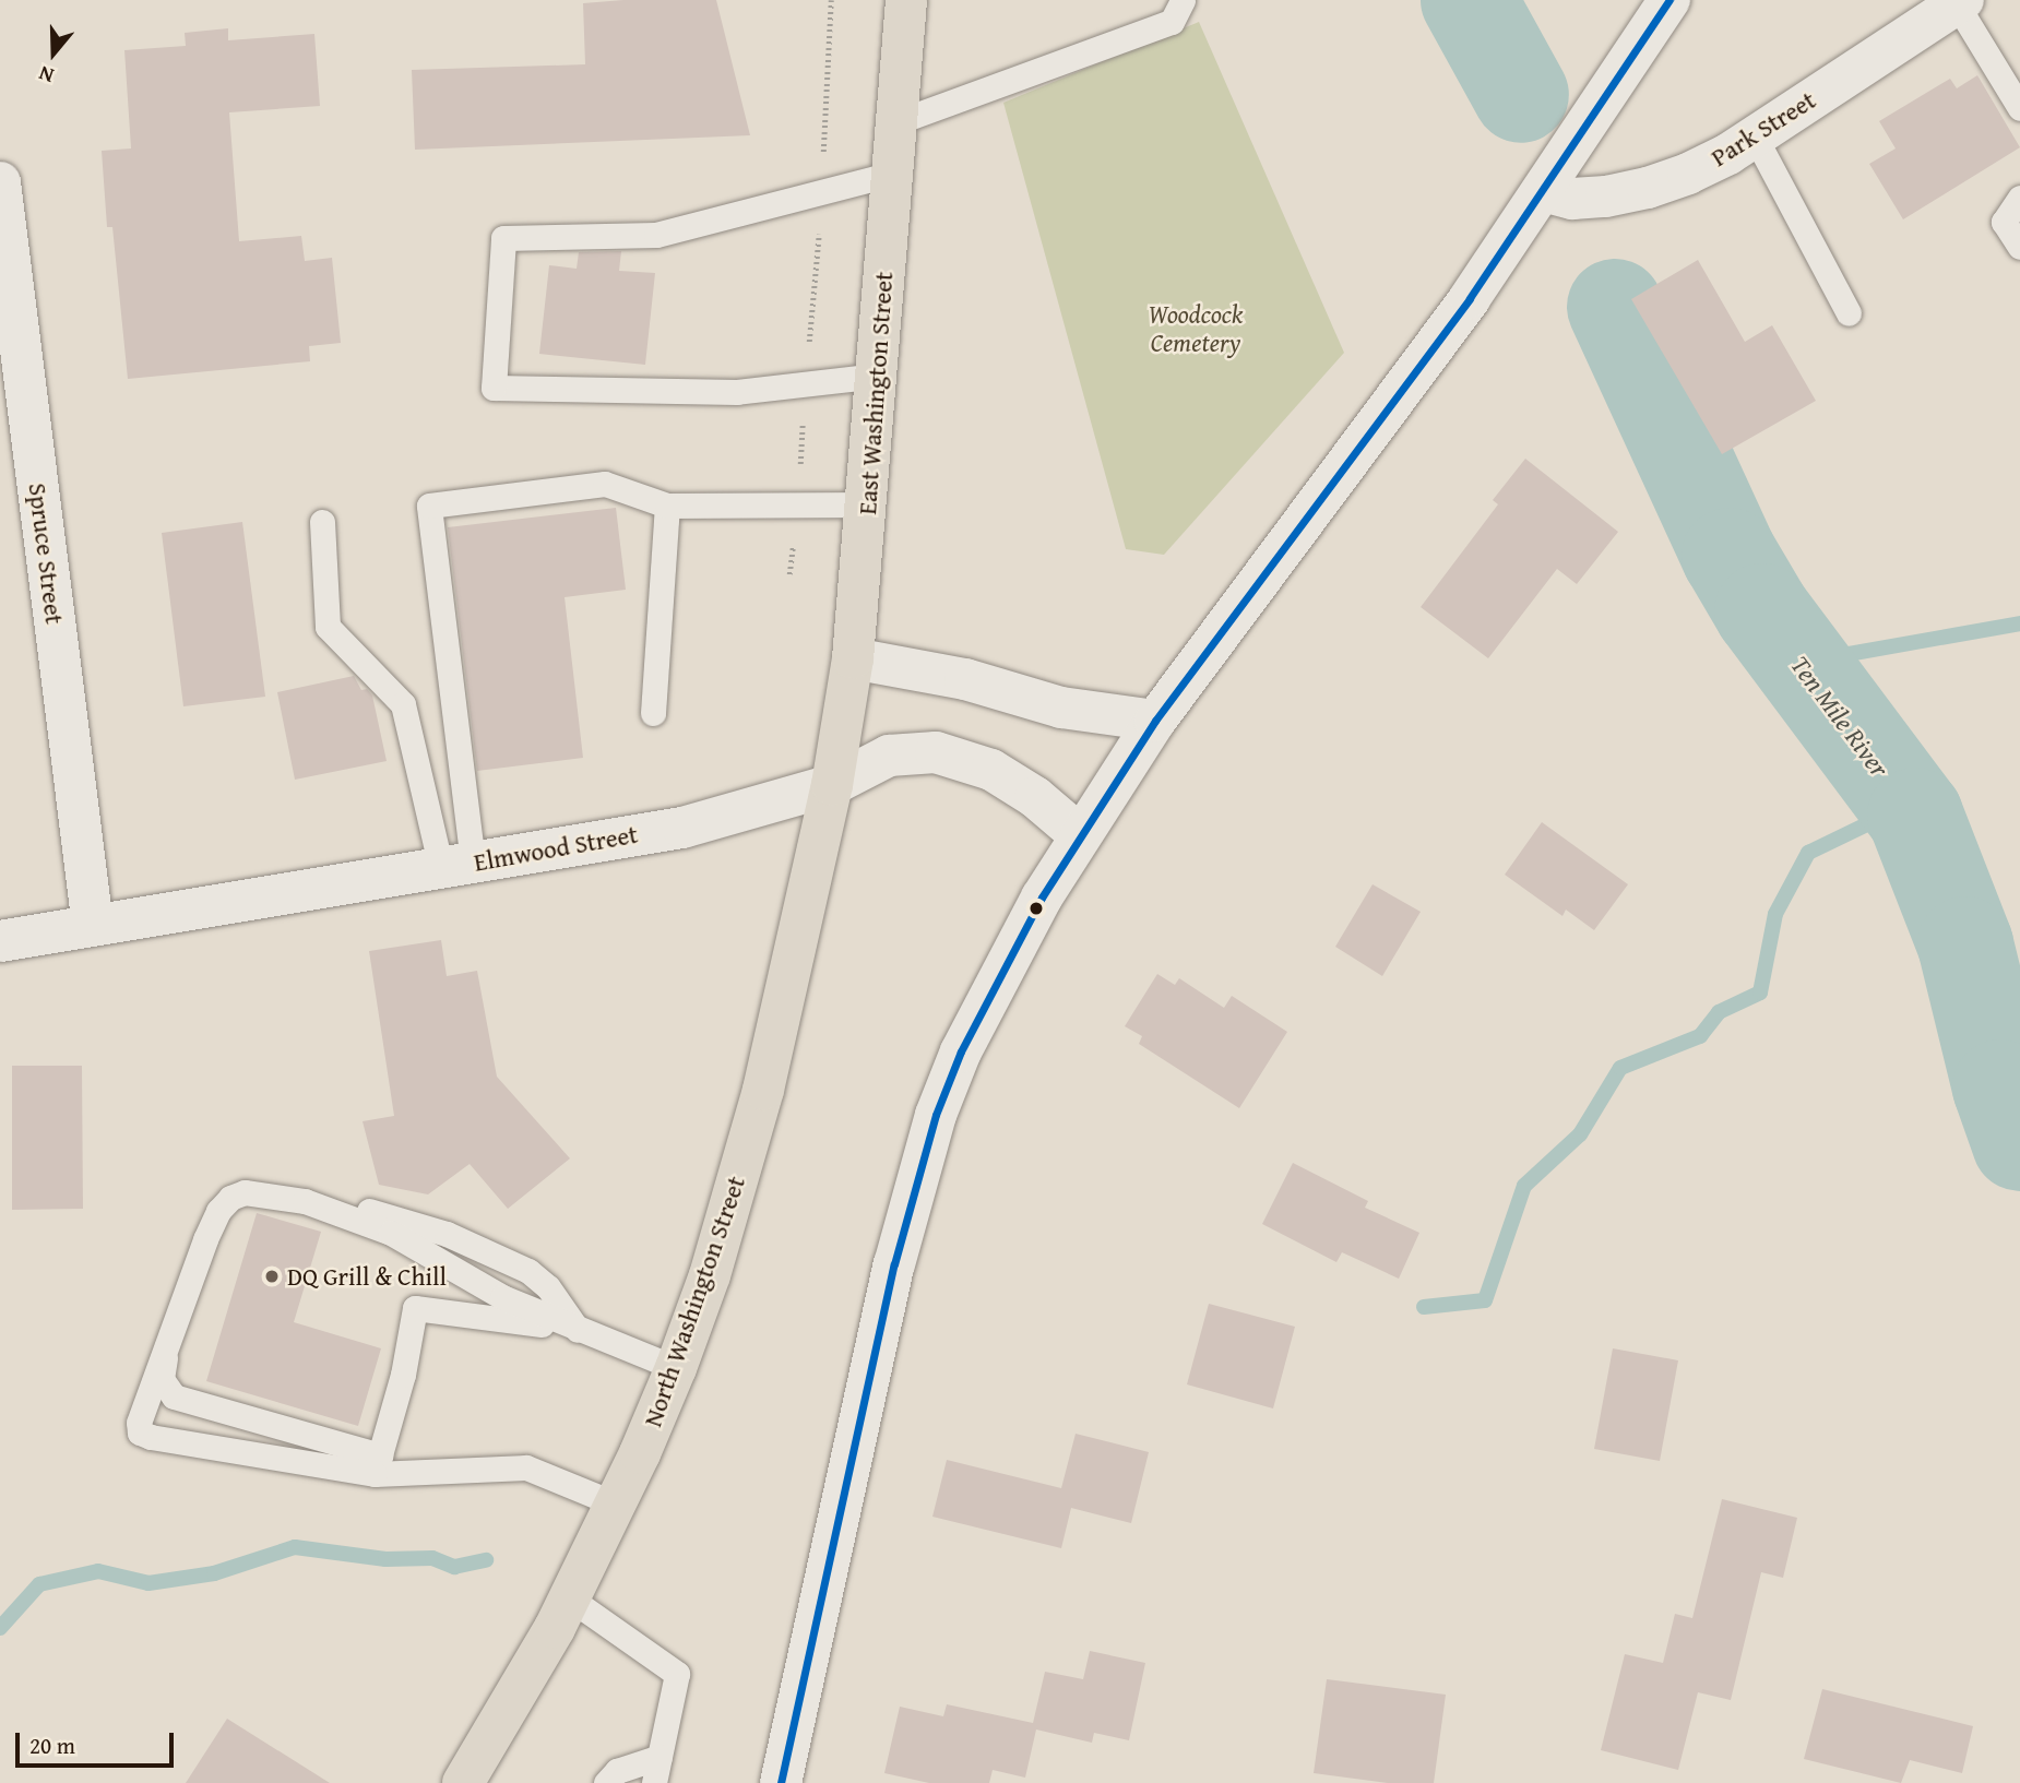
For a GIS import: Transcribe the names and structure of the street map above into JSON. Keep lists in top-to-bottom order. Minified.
{"streets":{"main road":["Park Street","East Washington Street","Spruce Street","Elmwood Street","North Washington Street"]},"crossings":[["East Washington Street","Elmwood Street"],["East Washington Street","North Washington Street"],["Spruce Street","Elmwood Street"],["Elmwood Street","North Washington Street"]],"water":["Ten Mile River"],"parks":["Woodcock Cemetery"],"places":["DQ Grill & Chill"],"scale_bar":"20 m","north":"bottom"}
